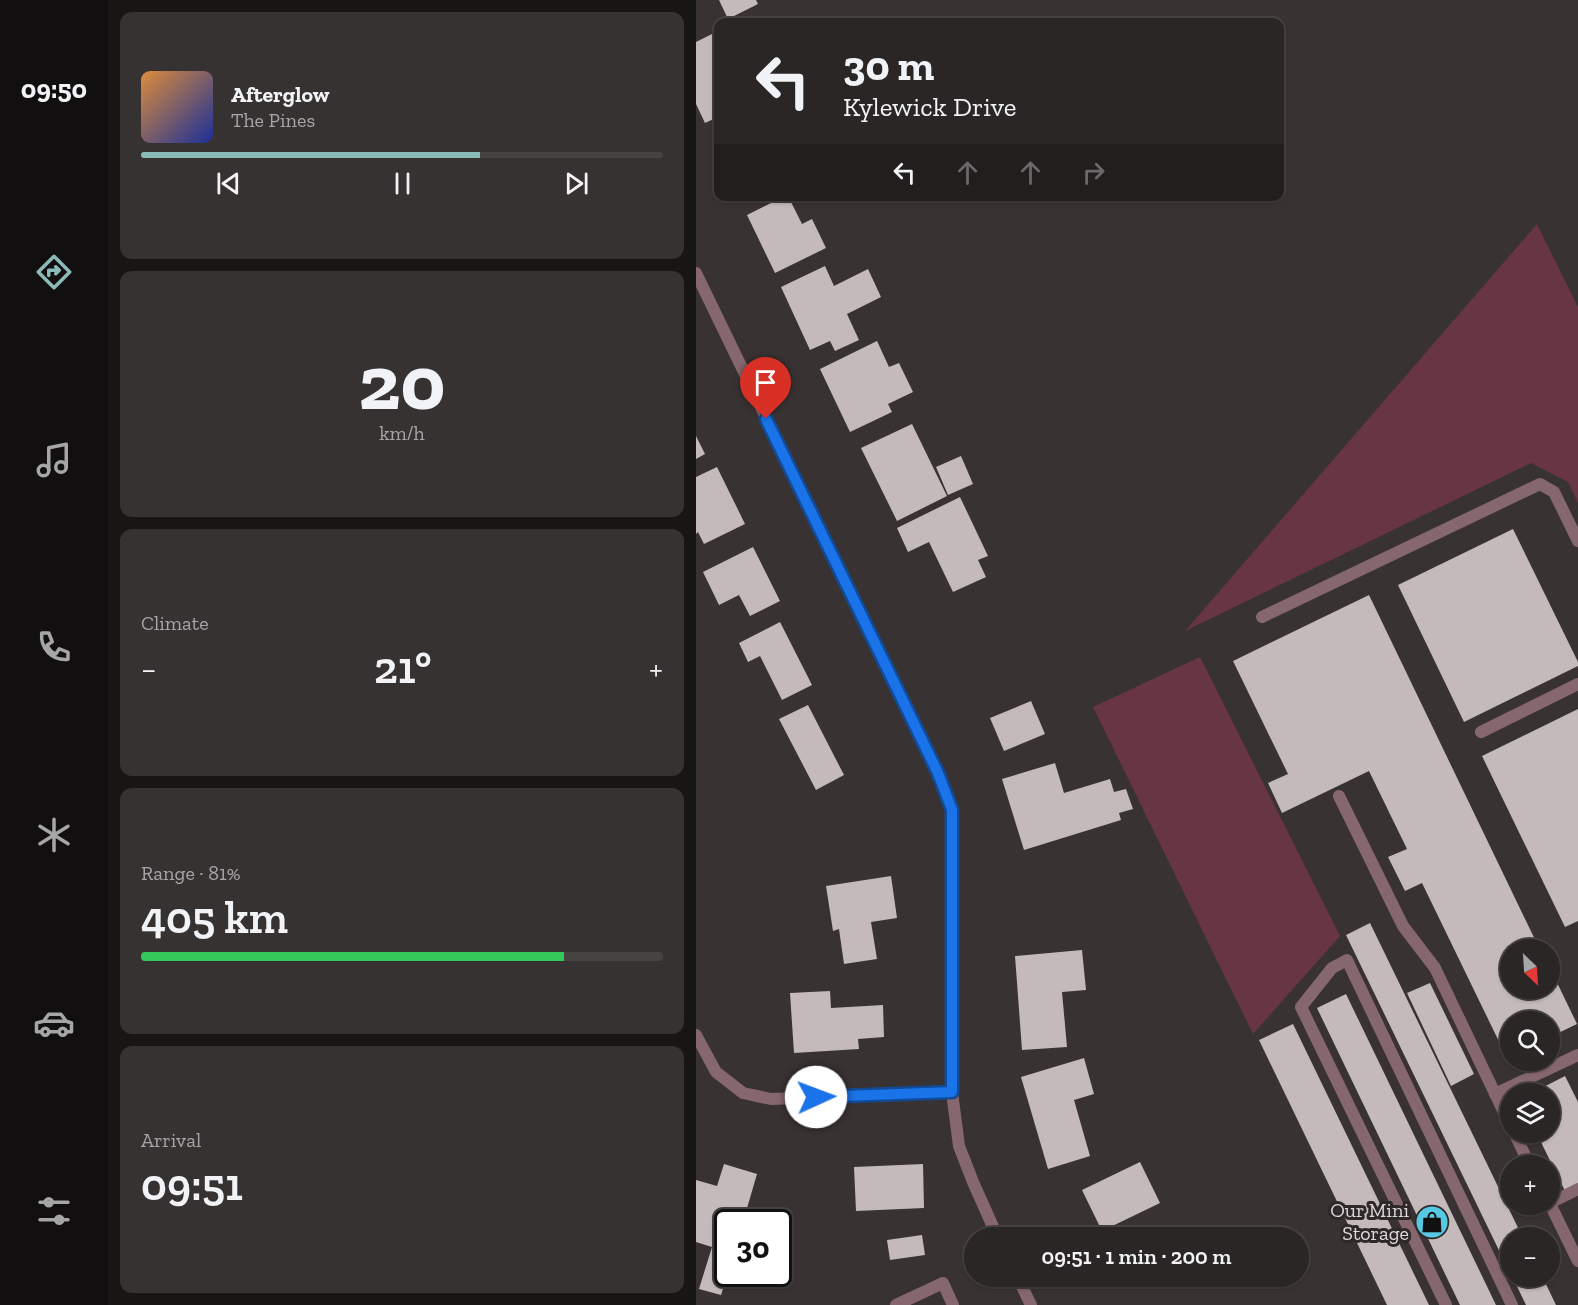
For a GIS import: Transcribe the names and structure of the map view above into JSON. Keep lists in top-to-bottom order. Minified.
{"places":{"shop":["Our Mini Storage"]},"north":"bottom right","page":{"tabs":"09:50","turn":["30 m","Kylewick Drive"],"song":["Afterglow","The Pines"],"tile":[["20","km/h"],"Climate",["Range · 81%","405 km"],["Arrival","09:51"]],"heat":["−","21°","+"],"map_buttons":["+","−"],"limit":"30","trip":"09:51 · 1 min · 200 m"}}
